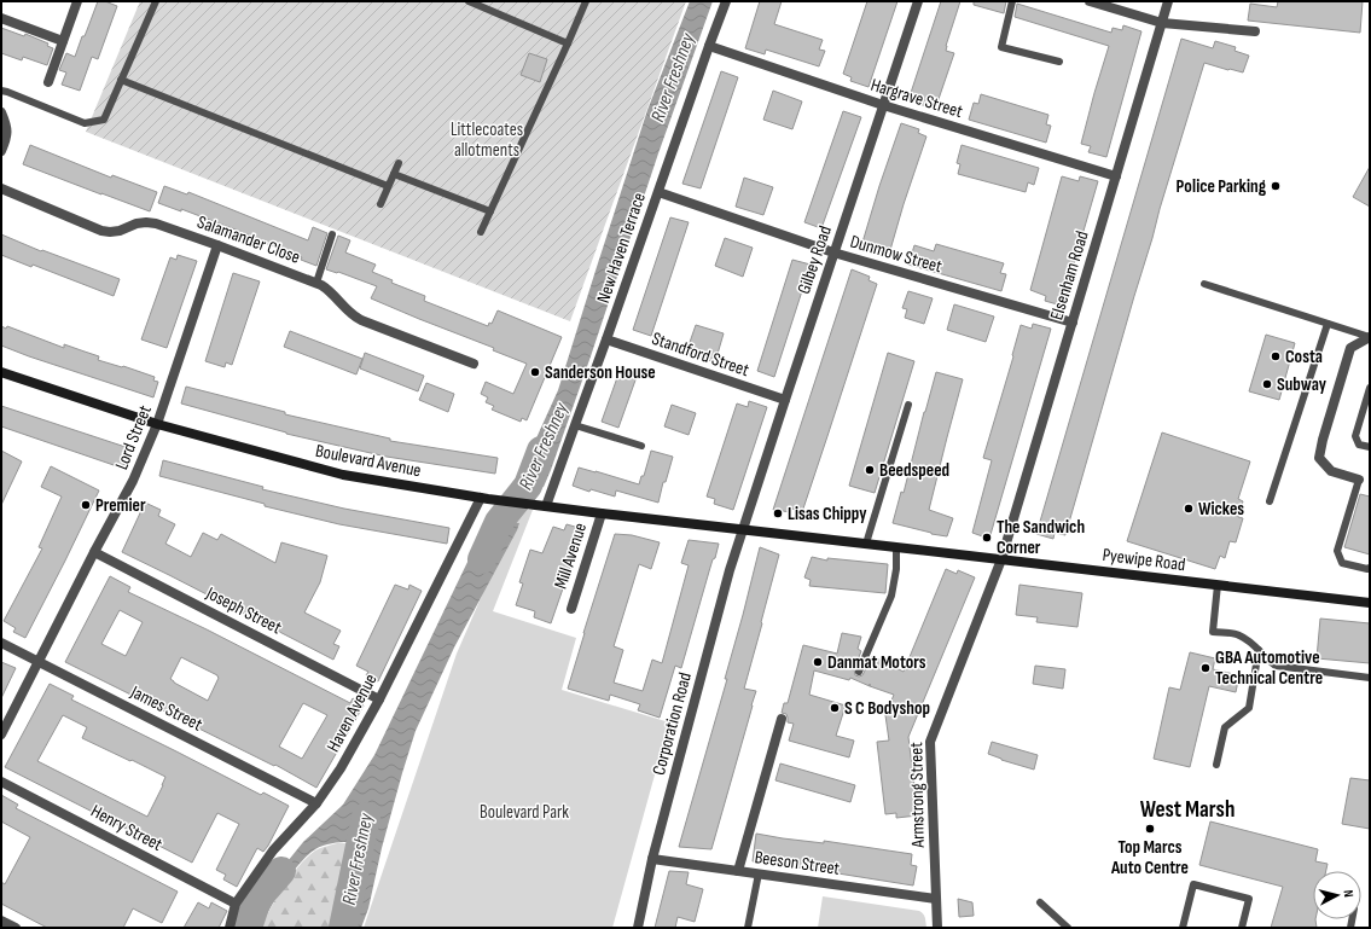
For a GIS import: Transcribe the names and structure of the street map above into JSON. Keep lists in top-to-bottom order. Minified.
{"streets":{"street":["Hargrave Street","Salamander Close","New Haven Terrace","Dunmow Street","Gilbey Road","Elsenham Road","Standford Street","Lord Street","Boulevard Avenue","Mill Avenue","Pyewipe Road","Joseph Street","James Street","Haven Avenue","Corporation Road","Armstrong Street","Henry Street","Beeson Street"]},"crossings":[["Hargrave Street","New Haven Terrace"],["Hargrave Street","Gilbey Road"],["Hargrave Street","Elsenham Road"],["Salamander Close","Lord Street"],["New Haven Terrace","Dunmow Street"],["New Haven Terrace","Standford Street"],["New Haven Terrace","Boulevard Avenue"],["Dunmow Street","Gilbey Road"],["Dunmow Street","Elsenham Road"],["Gilbey Road","Standford Street"],["Gilbey Road","Boulevard Avenue"],["Gilbey Road","Pyewipe Road"],["Gilbey Road","Corporation Road"],["Elsenham Road","Pyewipe Road"],["Elsenham Road","Armstrong Street"],["Lord Street","Boulevard Avenue"],["Lord Street","Joseph Street"],["Lord Street","James Street"],["Boulevard Avenue","Mill Avenue"],["Boulevard Avenue","Pyewipe Road"],["Boulevard Avenue","Haven Avenue"],["Boulevard Avenue","Corporation Road"],["Pyewipe Road","Corporation Road"],["Pyewipe Road","Armstrong Street"],["Joseph Street","Haven Avenue"],["James Street","Haven Avenue"],["Haven Avenue","Henry Street"],["Corporation Road","Beeson Street"],["Armstrong Street","Beeson Street"]],"districts":["West Marsh"],"water":["River Freshney"],"parks":["Littlecoates allotments","Boulevard Park"],"places":["Police Parking","Costa","Sanderson House","Subway","Beedspeed","Premier","Wickes","Lisas Chippy","The Sandwich Corner","Danmat Motors","GBA Automotive Technical Centre","S C Bodyshop","Top Marcs Auto Centre"],"north":"right"}
